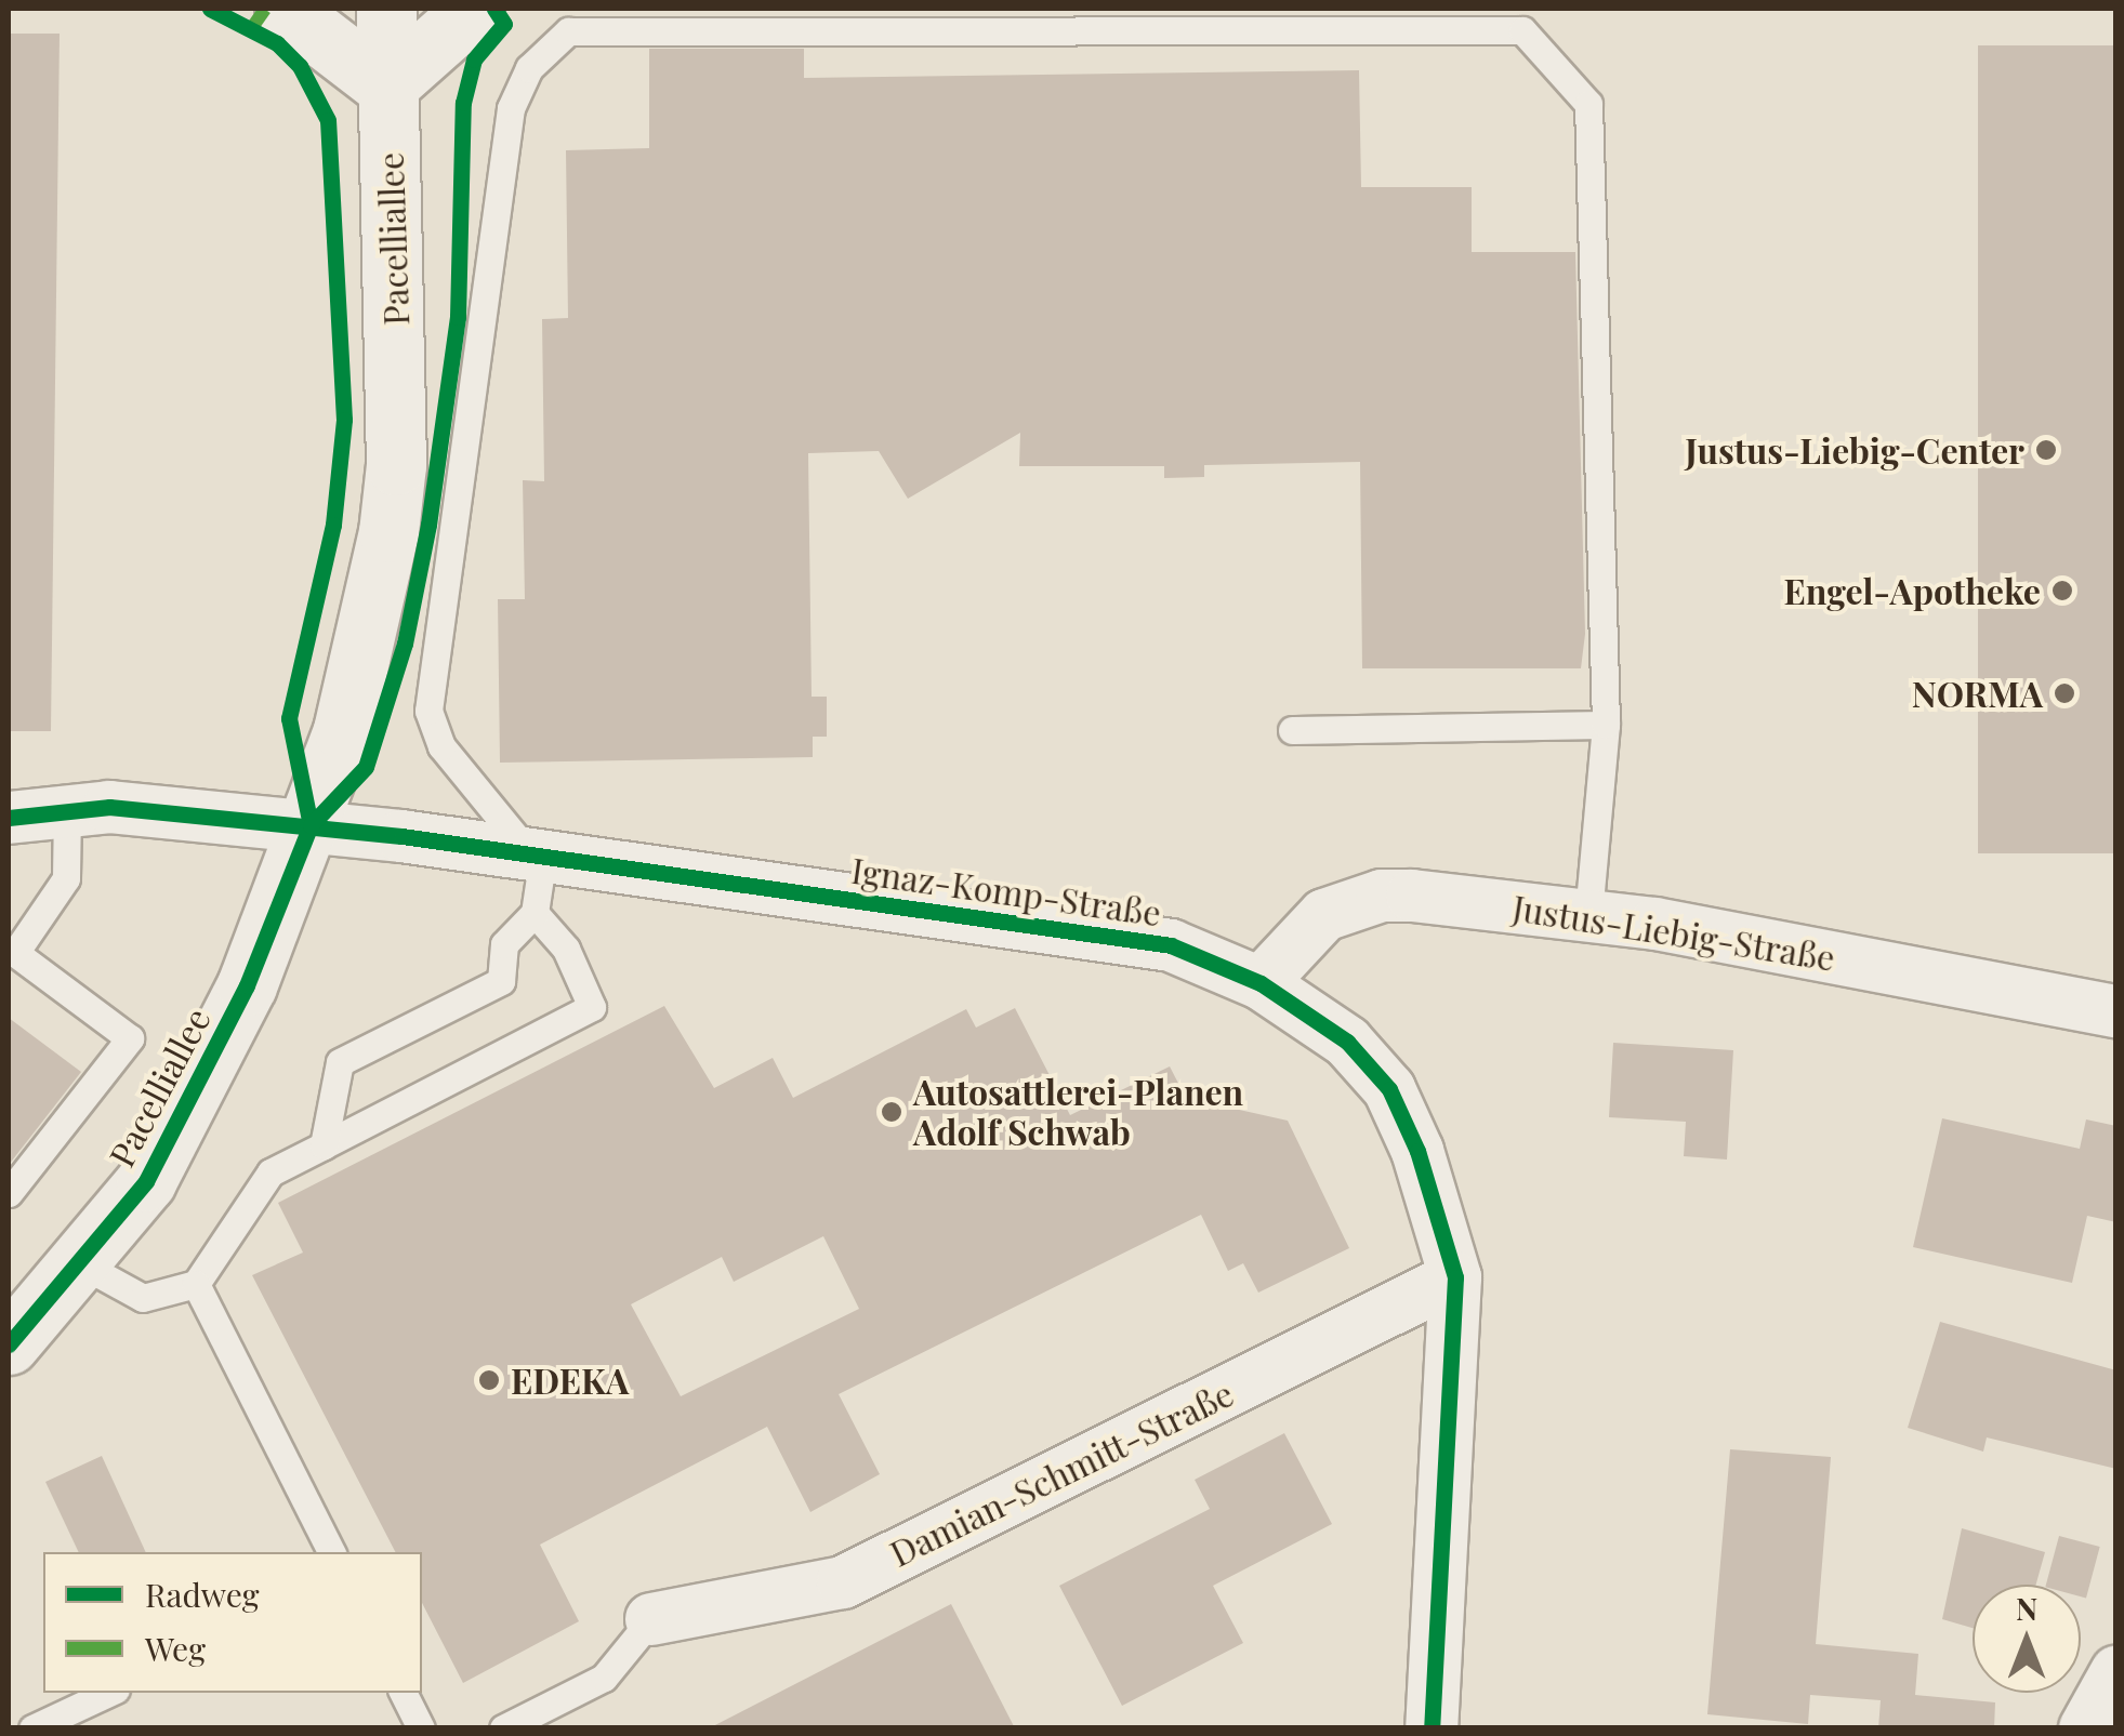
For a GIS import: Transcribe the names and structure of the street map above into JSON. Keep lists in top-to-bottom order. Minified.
{"streets":{"main road":["Pacelliallee"],"street":["Ignaz-Komp-Straße","Justus-Liebig-Straße","Damian-Schmitt-Straße"]},"crossings":[["Pacelliallee","Ignaz-Komp-Straße"],["Ignaz-Komp-Straße","Justus-Liebig-Straße"],["Ignaz-Komp-Straße","Damian-Schmitt-Straße"]],"places":["Justus-Liebig-Center","Engel-Apotheke","NORMA","Autosattlerei-Planen Adolf Schwab","EDEKA"],"legend":["Radweg","Weg"],"north":"top"}
